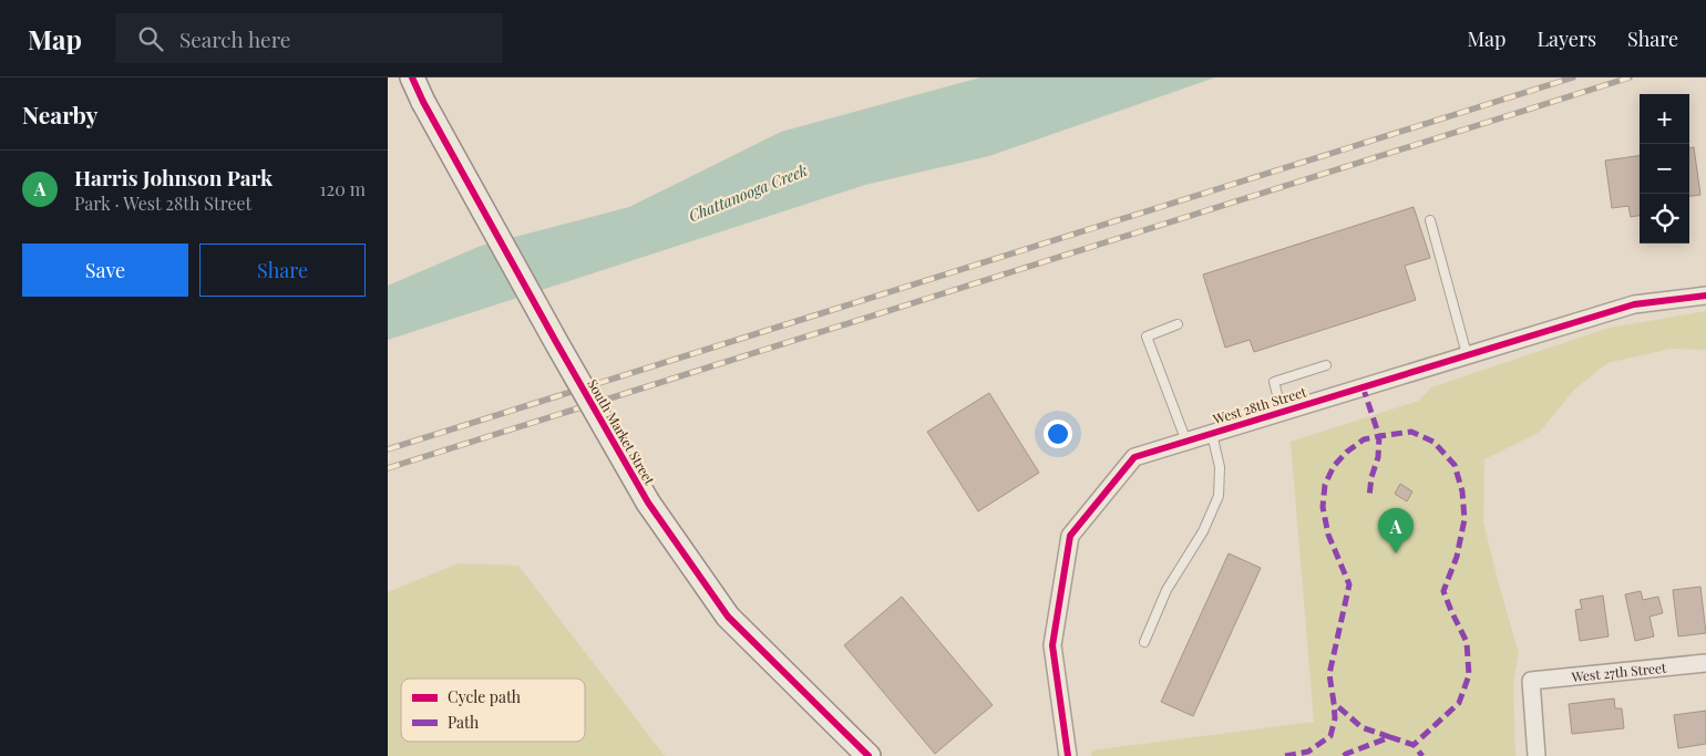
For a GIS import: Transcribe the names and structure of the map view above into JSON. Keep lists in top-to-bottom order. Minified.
{"streets":{"main road":["South Market Street"],"street":["West 28th Street","West 27th Street"]},"water":["Chattanooga Creek"],"legend":["Cycle path","Path"],"page":{"header":"Map","search":"Search here","nav":["Map","Layers","Share"],"heading":"Nearby","map_buttons":["+","−"],"list":[{"mark":"A","name":"Harris Johnson Park","note":"Park · West 28th Street","value":"120 m"}],"buttons":["Save","Share"],"pins":"A"}}
